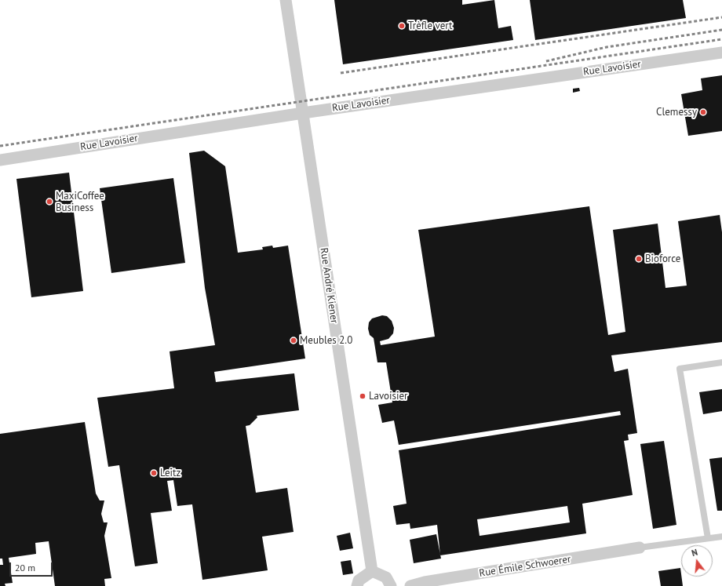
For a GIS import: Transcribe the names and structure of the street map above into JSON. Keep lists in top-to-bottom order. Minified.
{"streets":{"street":["Rue Lavoisier","Rue André Kiener","Rue Émile Schwoerer"]},"crossings":[["Rue Lavoisier","Rue André Kiener"]],"places":["Trèfle vert","Clemessy","MaxiCoffee Business","Bioforce","Meubles 2.0","Lavoisier","Leitz"],"scale_bar":"20 m","north":"top"}
